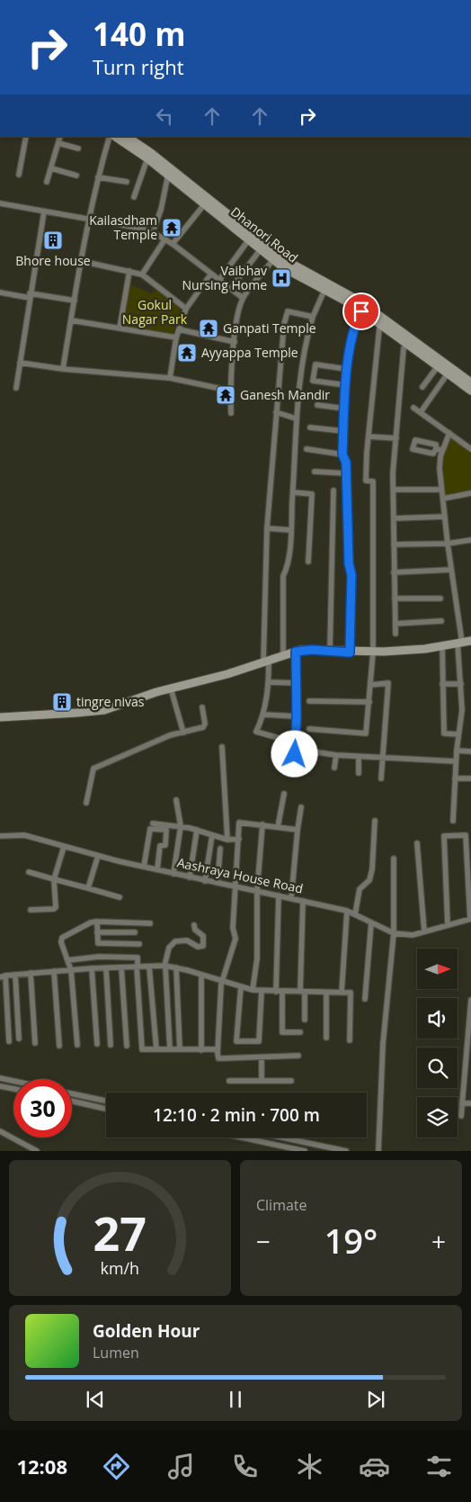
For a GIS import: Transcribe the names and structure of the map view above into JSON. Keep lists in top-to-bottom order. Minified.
{"streets":{"main road":["Dhanori Road"],"street":["Aashraya House Road"]},"parks":["Gokul Nagar Park"],"places":{"temple":["Kailasdham Temple","Ganpati Temple","Ayyappa Temple","Ganesh Mandir"],"building":["Bhore house","tingre nivas"],"hospital":["Vaibhav Nursing Home"]},"north":"right","page":{"turn":["140 m","Turn right"],"limit":"30","trip":"12:10 · 2 min · 700 m","tile":"Climate","heat":["−","19°","+"],"song":["Golden Hour","Lumen"],"tabs":"12:08","gauge":["27","km/h"]}}
